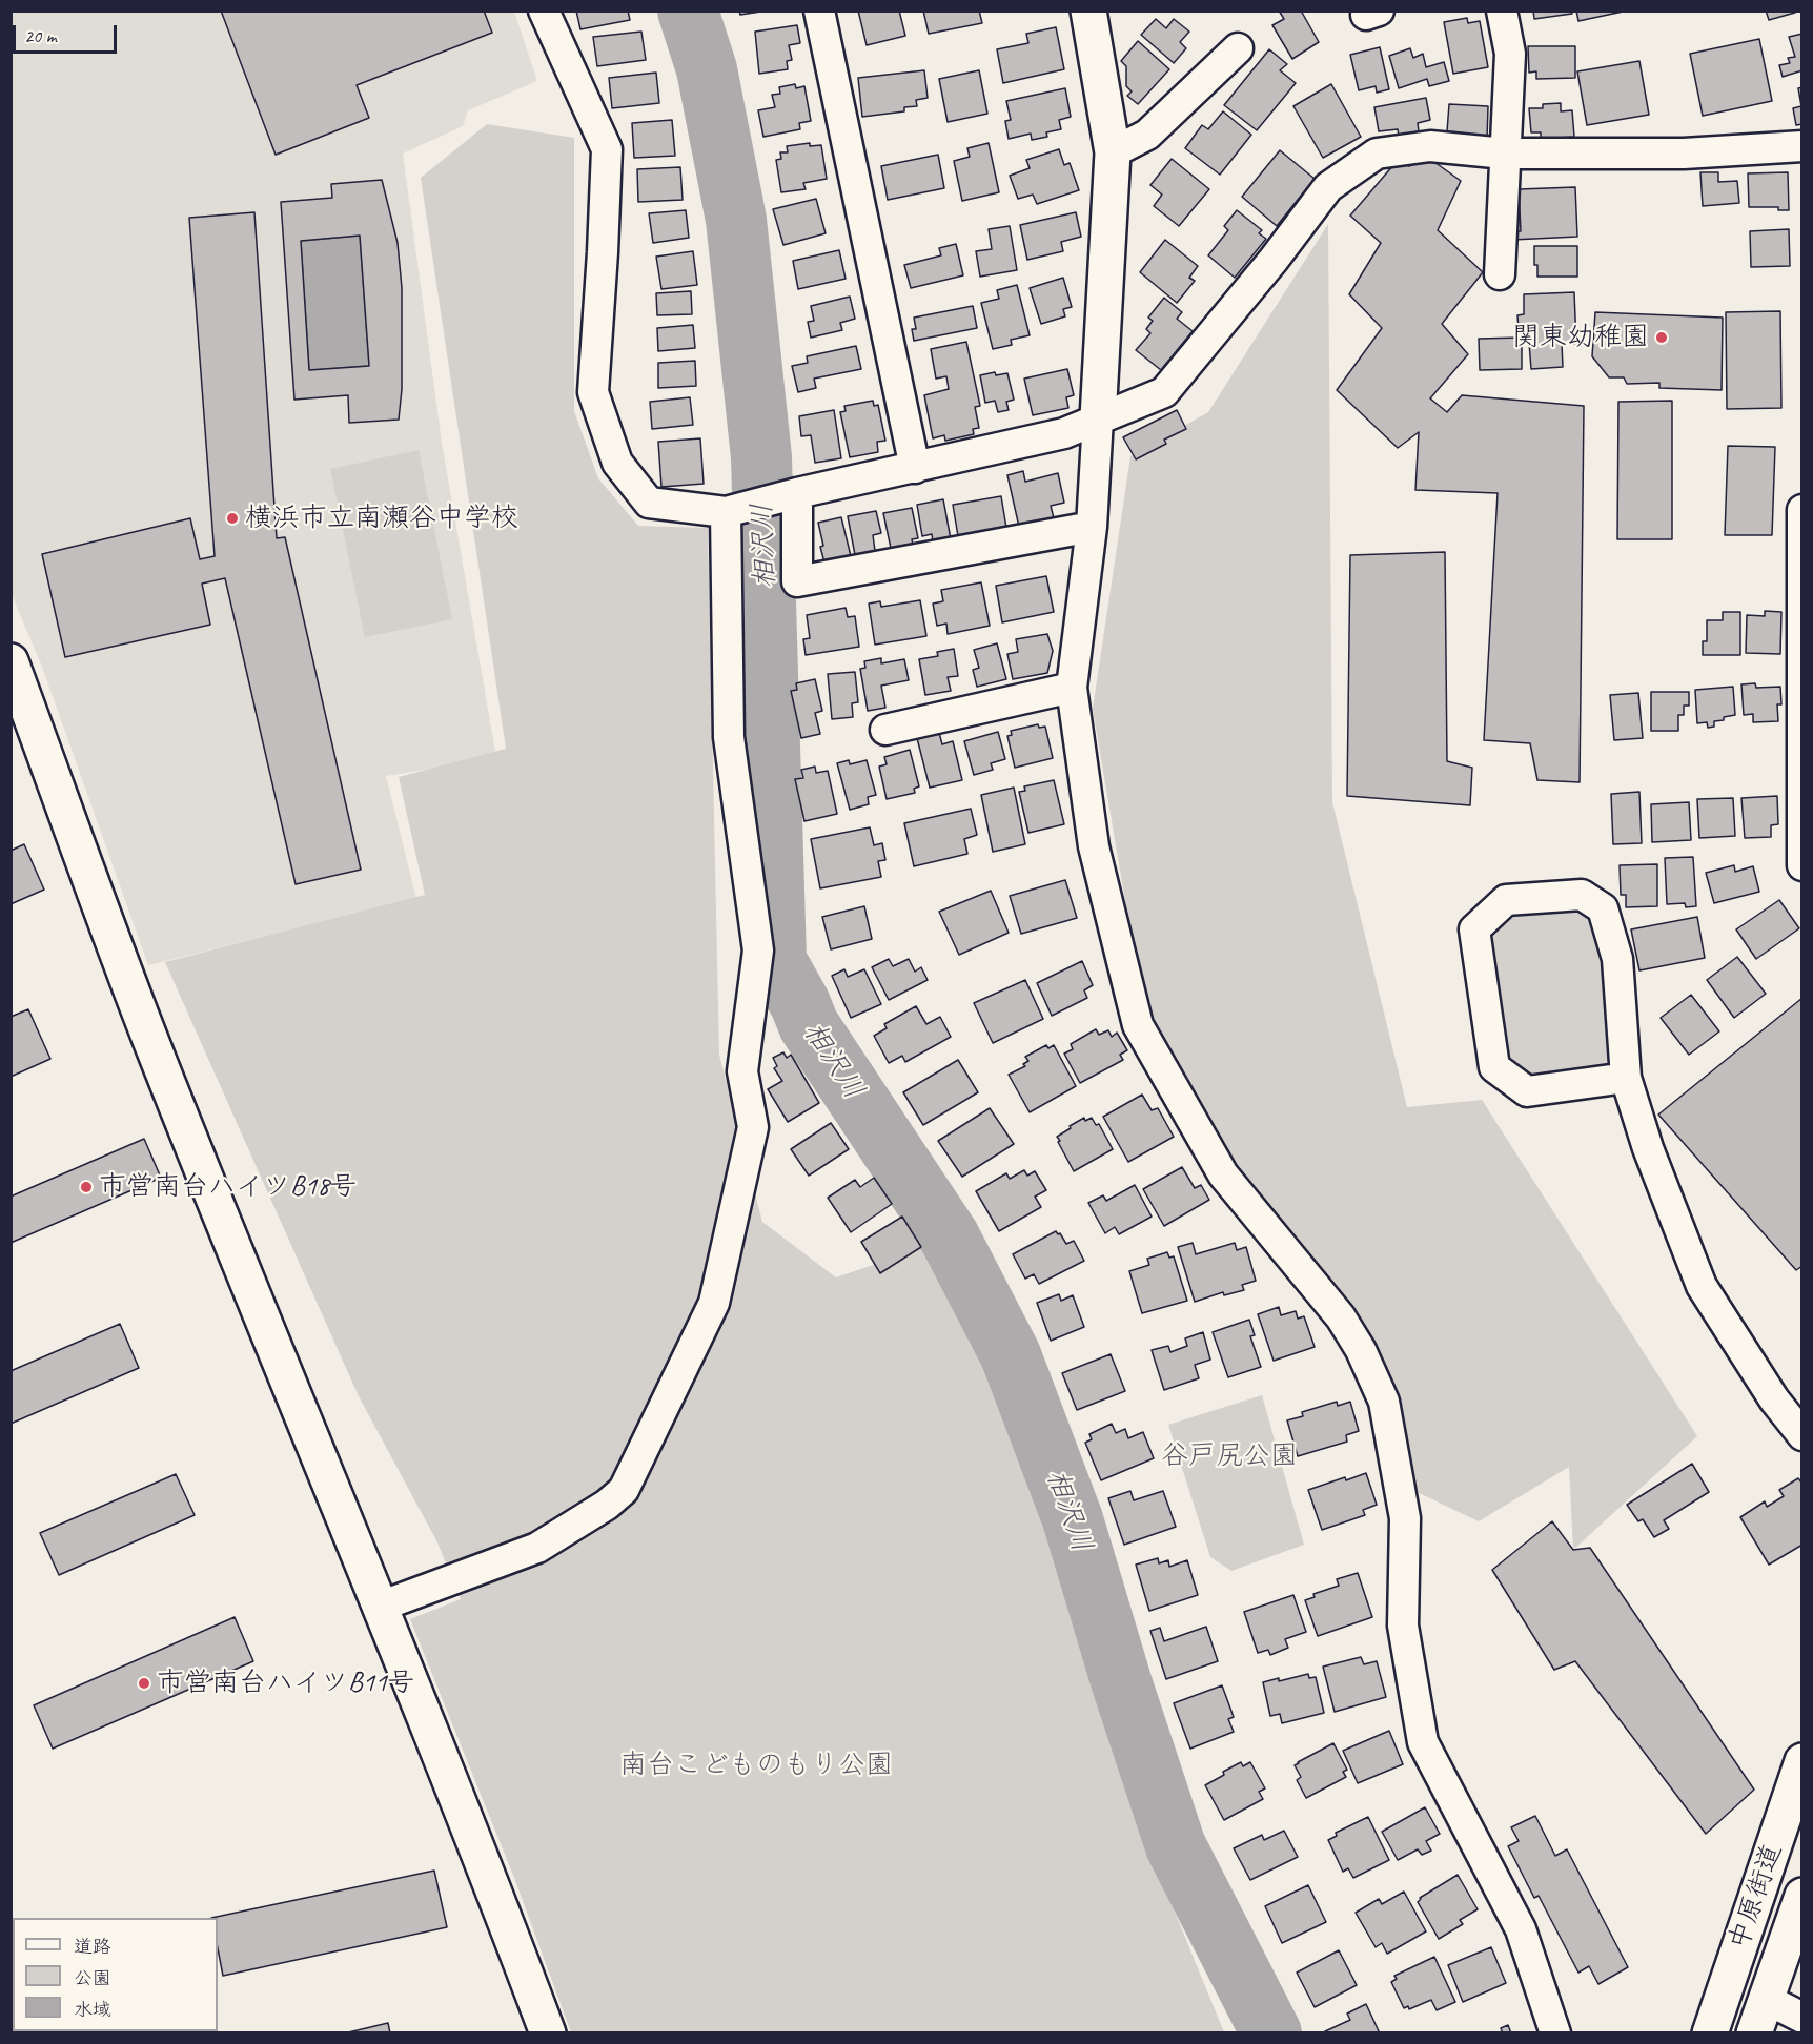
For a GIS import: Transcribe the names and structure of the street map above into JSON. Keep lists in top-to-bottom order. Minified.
{"streets":{"street":["中原街道"]},"water":["相沢川"],"parks":["谷戸尻公園","南台こどものもり公園"],"places":["関東幼稚園","横浜市立南瀬谷中学校","市営南台ハイツB18号","市営南台ハイツB11号"],"legend":["道路","公園","水域"],"scale_bar":"20 m"}
